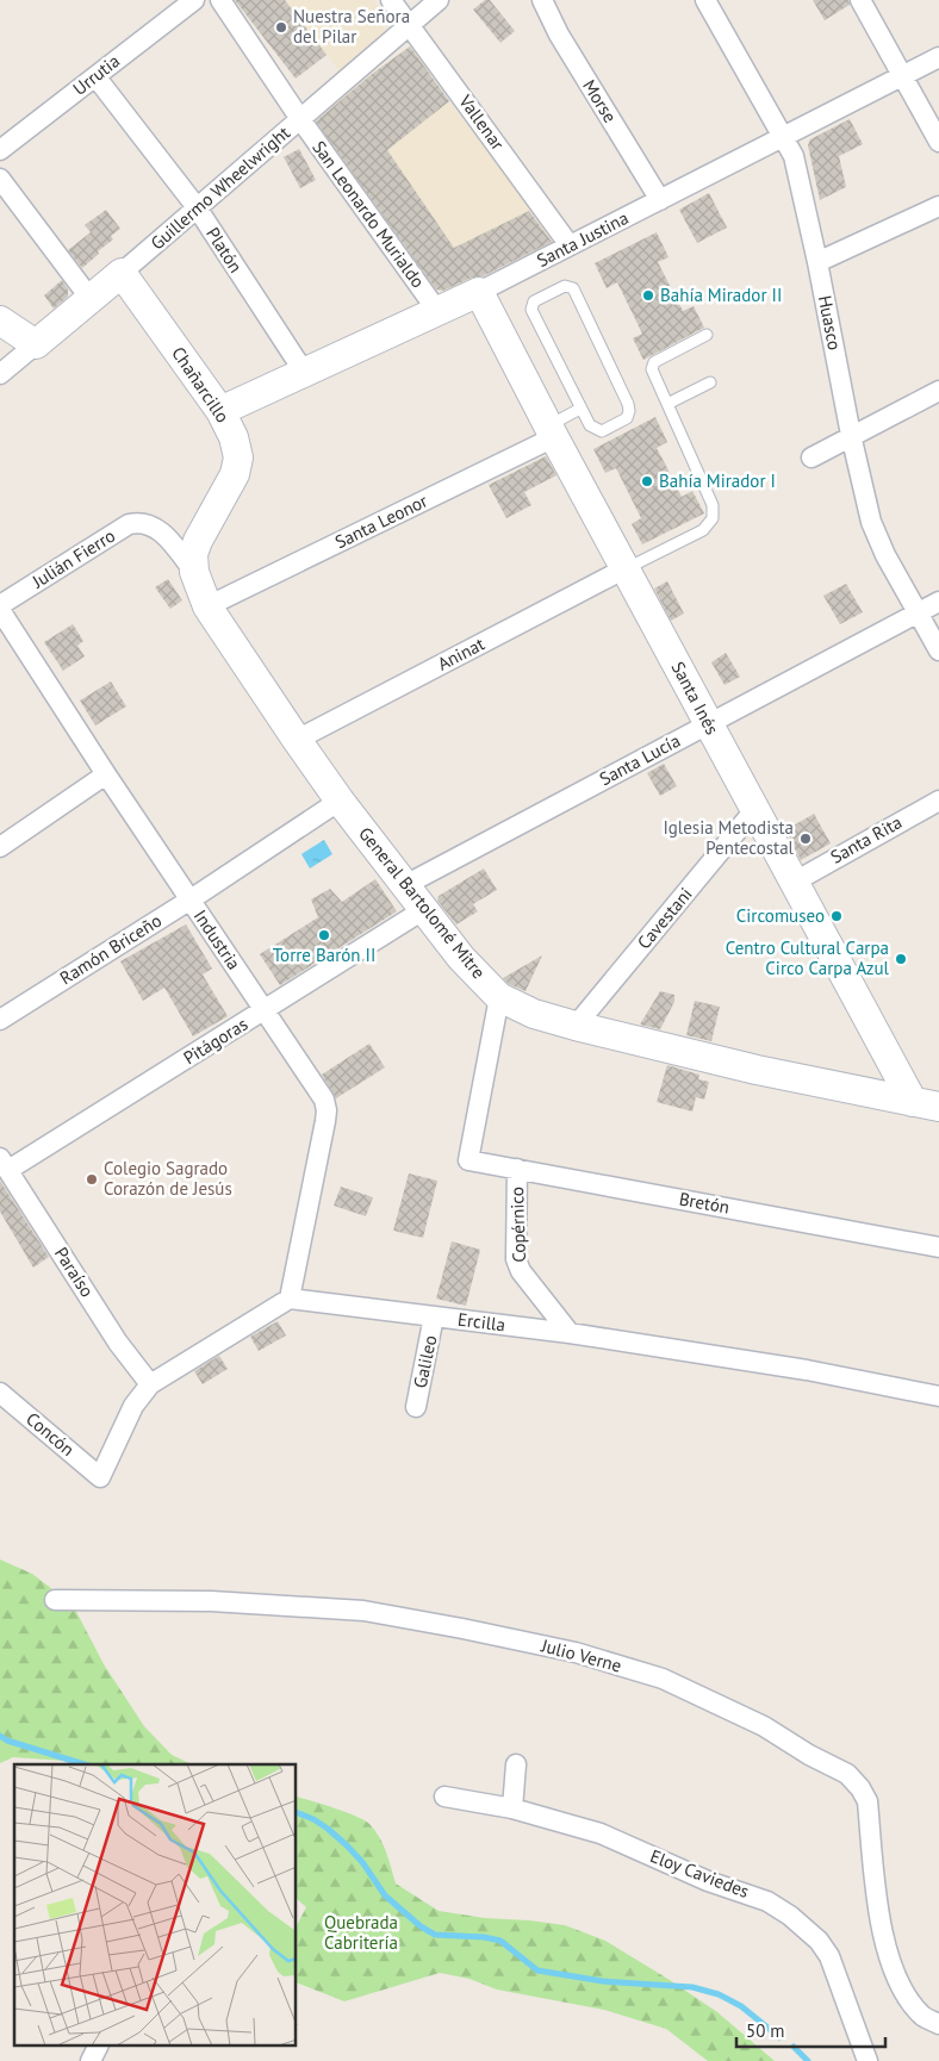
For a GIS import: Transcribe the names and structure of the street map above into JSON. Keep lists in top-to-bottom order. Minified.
{"streets":{"street":["Urrutia","Morse","Vallenar","Guillermo Wheelwright","San Leonardo Murialdo","Santa Justina","Platón","Huasco","Chañarcillo","Santa Leonor","Julián Fierro","Aninat","Santa Inés","Santa Lucía","Santa Rita","General Bartolomé Mitre","Cavestani","Industria","Ramón Briceño","Pitágoras","Bretón","Copérnico","Paraíso","Ercilla","Galileo","Concón","Julio Verne","Eloy Caviedes"]},"crossings":[["Urrutia","Platón"],["Morse","Santa Justina"],["Vallenar","Guillermo Wheelwright"],["Vallenar","Santa Justina"],["Guillermo Wheelwright","San Leonardo Murialdo"],["Guillermo Wheelwright","Platón"],["Guillermo Wheelwright","Chañarcillo"],["San Leonardo Murialdo","Santa Justina"],["Santa Justina","Platón"],["Santa Justina","Huasco"],["Santa Justina","Chañarcillo"],["Santa Justina","Santa Inés"],["Huasco","Santa Lucía"],["Chañarcillo","General Bartolomé Mitre"],["Santa Leonor","Santa Inés"],["Santa Leonor","General Bartolomé Mitre"],["Julián Fierro","General Bartolomé Mitre"],["Julián Fierro","Industria"],["Aninat","Santa Inés"],["Aninat","General Bartolomé Mitre"],["Santa Inés","Santa Lucía"],["Santa Inés","Santa Rita"],["Santa Inés","General Bartolomé Mitre"],["Santa Inés","Cavestani"],["Santa Lucía","General Bartolomé Mitre"],["General Bartolomé Mitre","Cavestani"],["General Bartolomé Mitre","Ramón Briceño"],["General Bartolomé Mitre","Pitágoras"],["General Bartolomé Mitre","Bretón"],["Industria","Ramón Briceño"],["Industria","Pitágoras"],["Industria","Ercilla"],["Pitágoras","Paraíso"],["Bretón","Copérnico"],["Copérnico","Ercilla"],["Paraíso","Concón"],["Ercilla","Galileo"]],"parks":["Quebrada Cabritería"],"places":["Nuestra Señora del Pilar","Bahía Mirador II","Bahía Mirador I","Iglesia Metodista Pentecostal","Circomuseo","Torre Barón II","Centro Cultural Carpa Circo Carpa Azul","Colegio Sagrado Corazón de Jesús"],"scale_bar":"50 m"}
